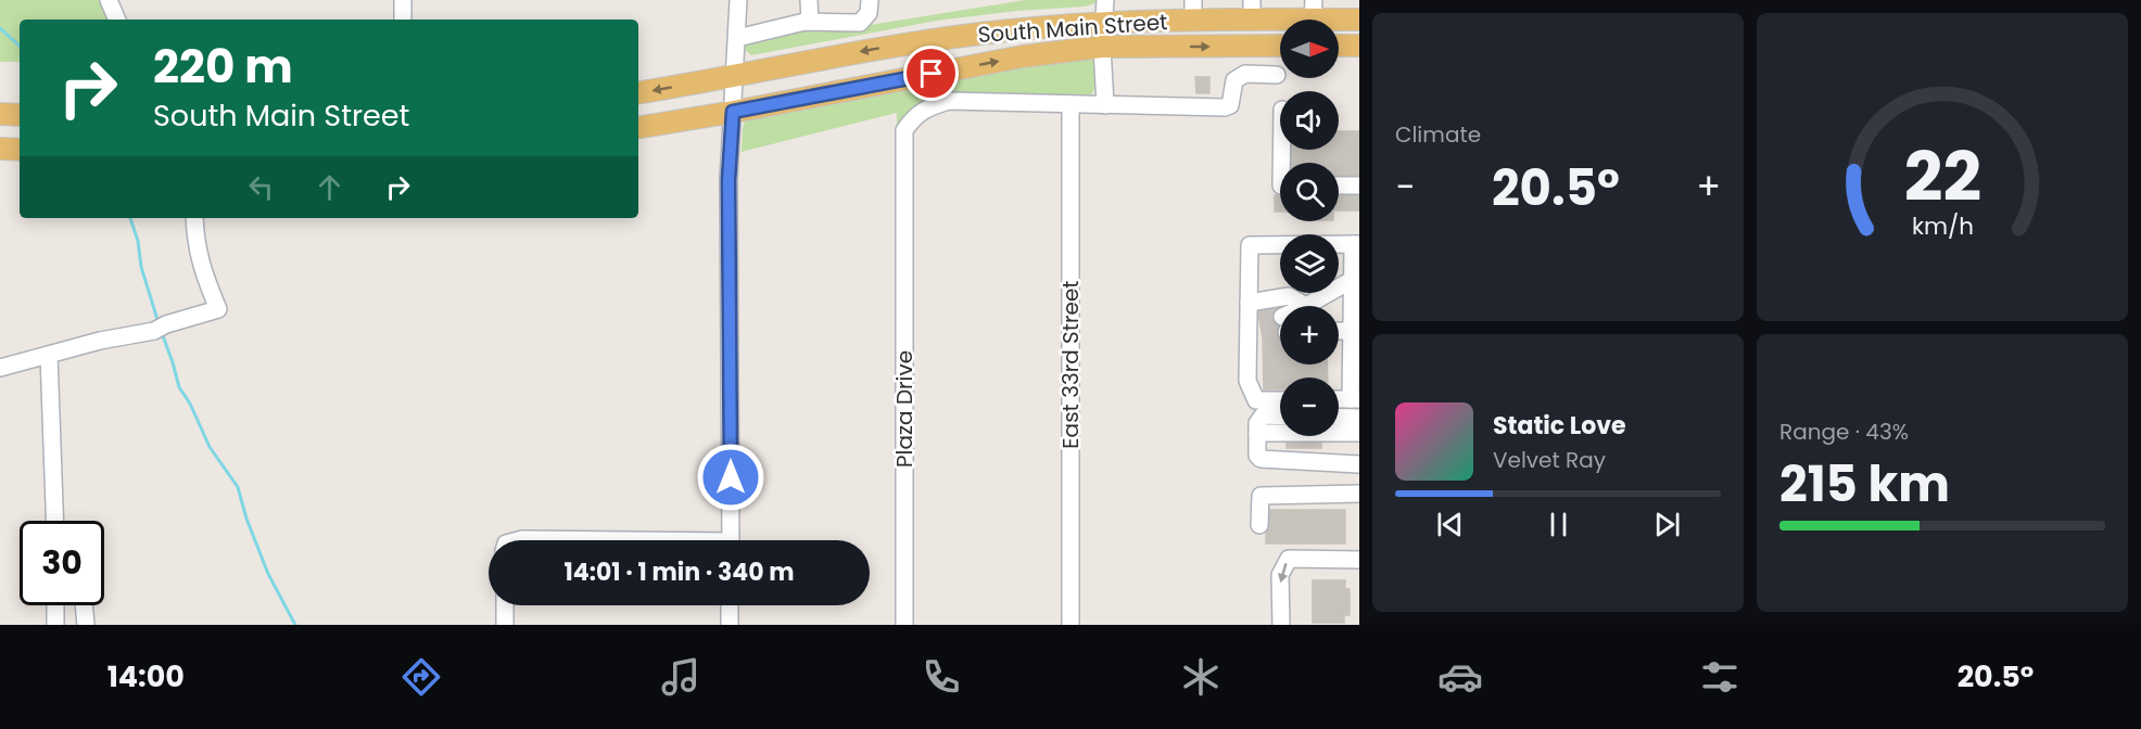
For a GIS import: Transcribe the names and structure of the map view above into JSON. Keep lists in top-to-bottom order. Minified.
{"streets":{"main road":["South Main Street"],"street":["East 33rd Street","Plaza Drive"]},"crossings":[["East 33rd Street","Plaza Drive"]],"north":"right","page":{"tile":["Climate",["Range · 43%","215 km"]],"map_buttons":["+","−"],"turn":["220 m","South Main Street"],"heat":["−","20.5°","+"],"song":["Static Love","Velvet Ray"],"limit":"30","trip":"14:01 · 1 min · 340 m","tabs":["14:00","20.5°"],"gauge":["22","km/h"]}}
